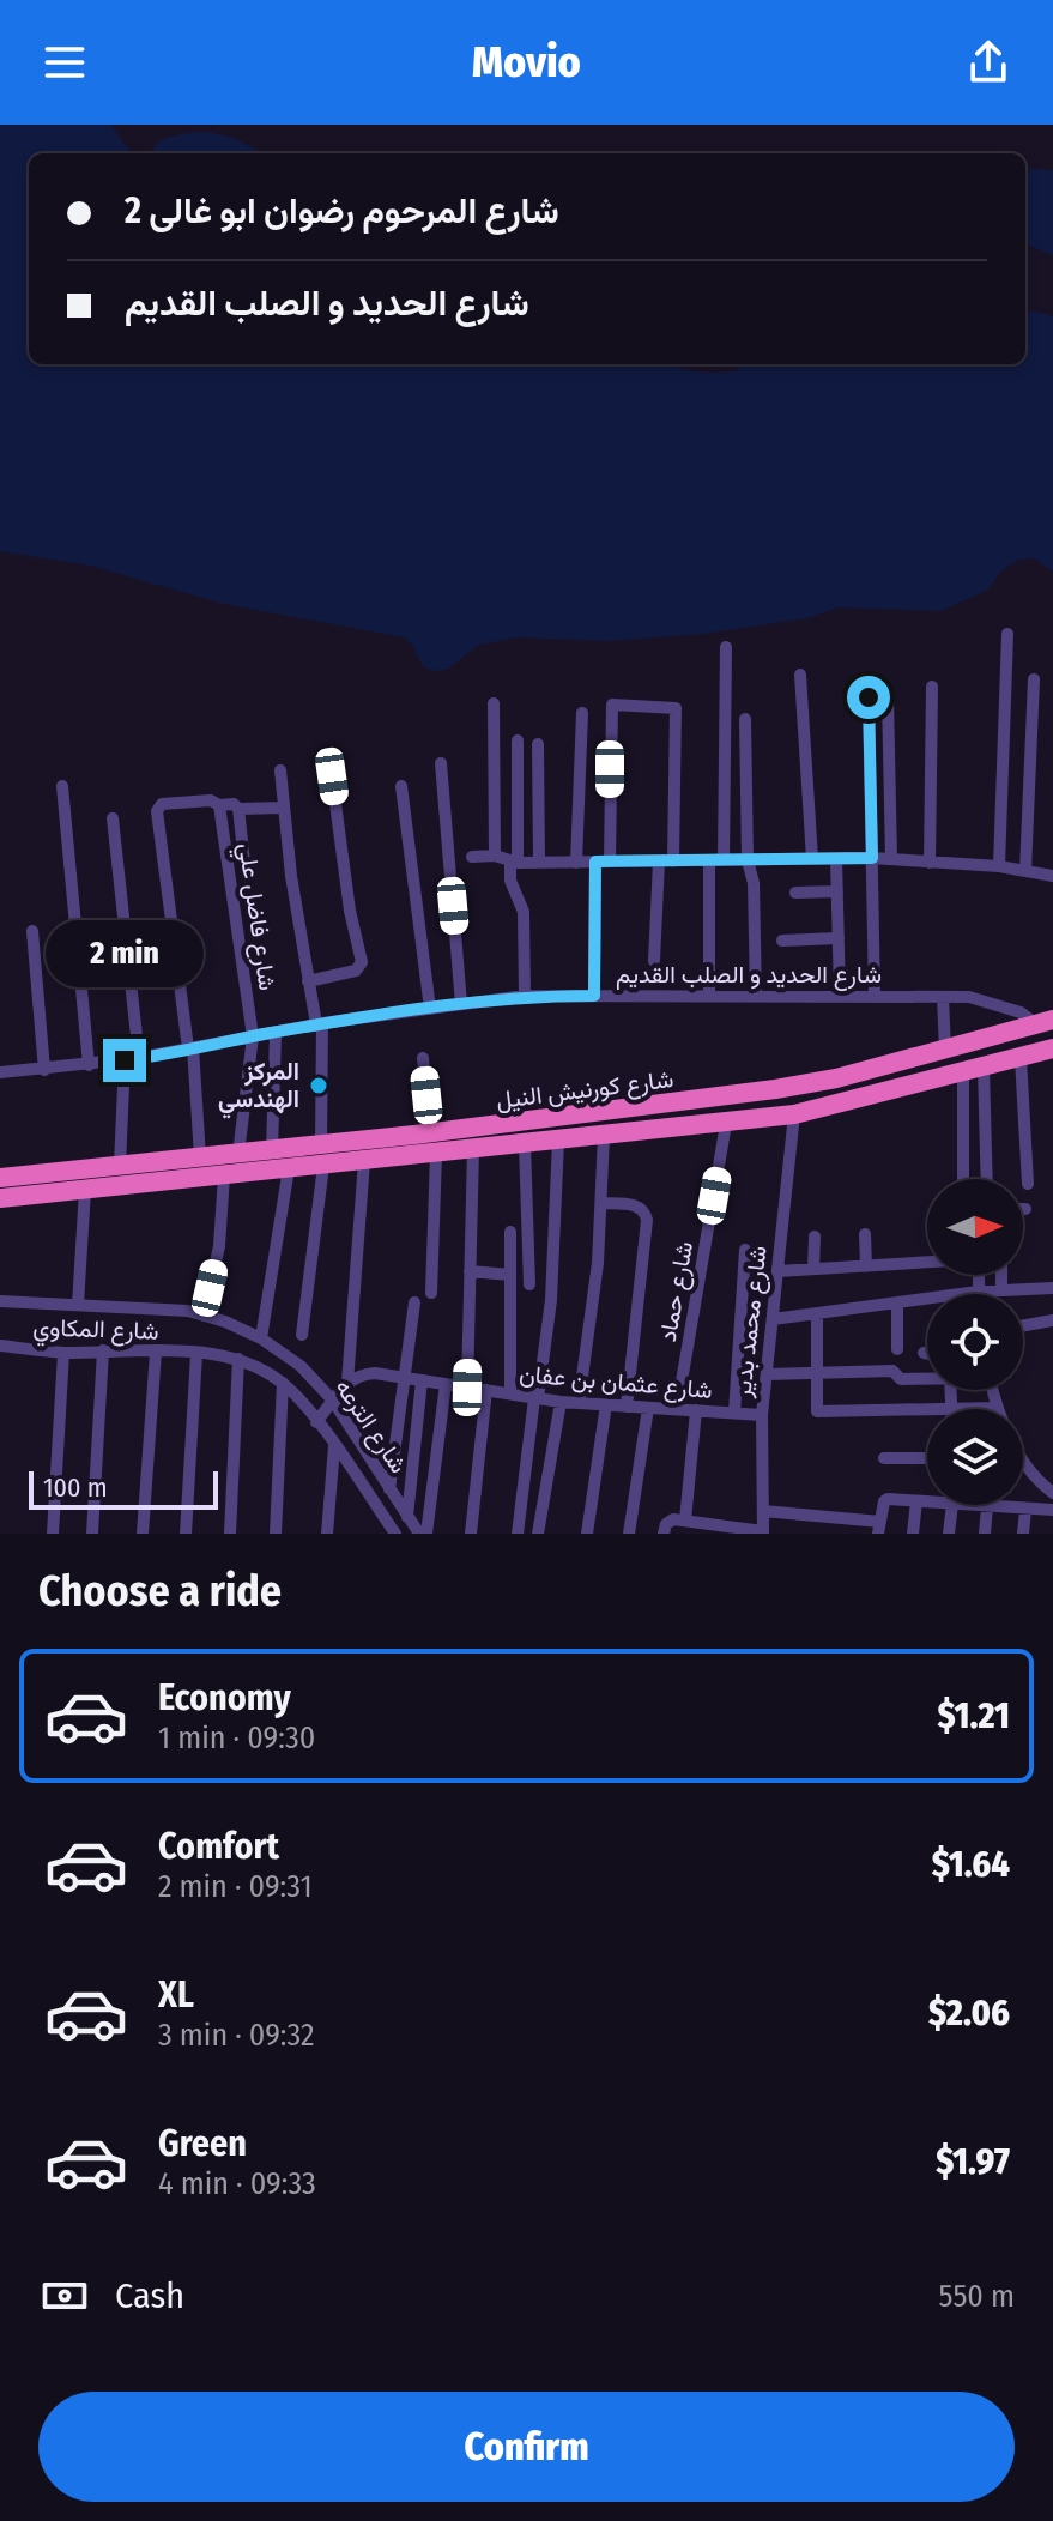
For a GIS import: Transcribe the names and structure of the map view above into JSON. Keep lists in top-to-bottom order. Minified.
{"streets":{"highway":["شارع كورنيش النيل"],"street":["شارع فاضل علي","شارع الحديد و الصلب القديم","شارع حماد","شارع محمد بدير","شارع المكاوي","شارع عثمان بن عفان","شارع الترعه"]},"crossings":[["شارع فاضل علي","شارع الحديد و الصلب القديم"],["شارع فاضل علي","شارع كورنيش النيل"],["شارع الحديد و الصلب القديم","شارع كورنيش النيل"],["شارع كورنيش النيل","شارع حماد"],["شارع كورنيش النيل","شارع محمد بدير"],["شارع حماد","شارع عثمان بن عفان"],["شارع محمد بدير","شارع عثمان بن عفان"]],"places":["المركز الهندسي"],"scale_bar":"100 m","north":"right","page":{"header":"Movio","banner":["شارع المرحوم رضوان ابو غالى 2","شارع الحديد و الصلب القديم"],"bubble":"2 min","scale":"100 m","heading":"Choose a ride","list":[{"name":"Economy","note":"1 min · 09:30","value":"$1.21"},{"name":"Comfort","note":"2 min · 09:31","value":"$1.64"},{"name":"XL","note":"3 min · 09:32","value":"$2.06"},{"name":"Green","note":"4 min · 09:33","value":"$1.97"}],"pay":["Cash","550 m"],"buttons":"Confirm"}}
